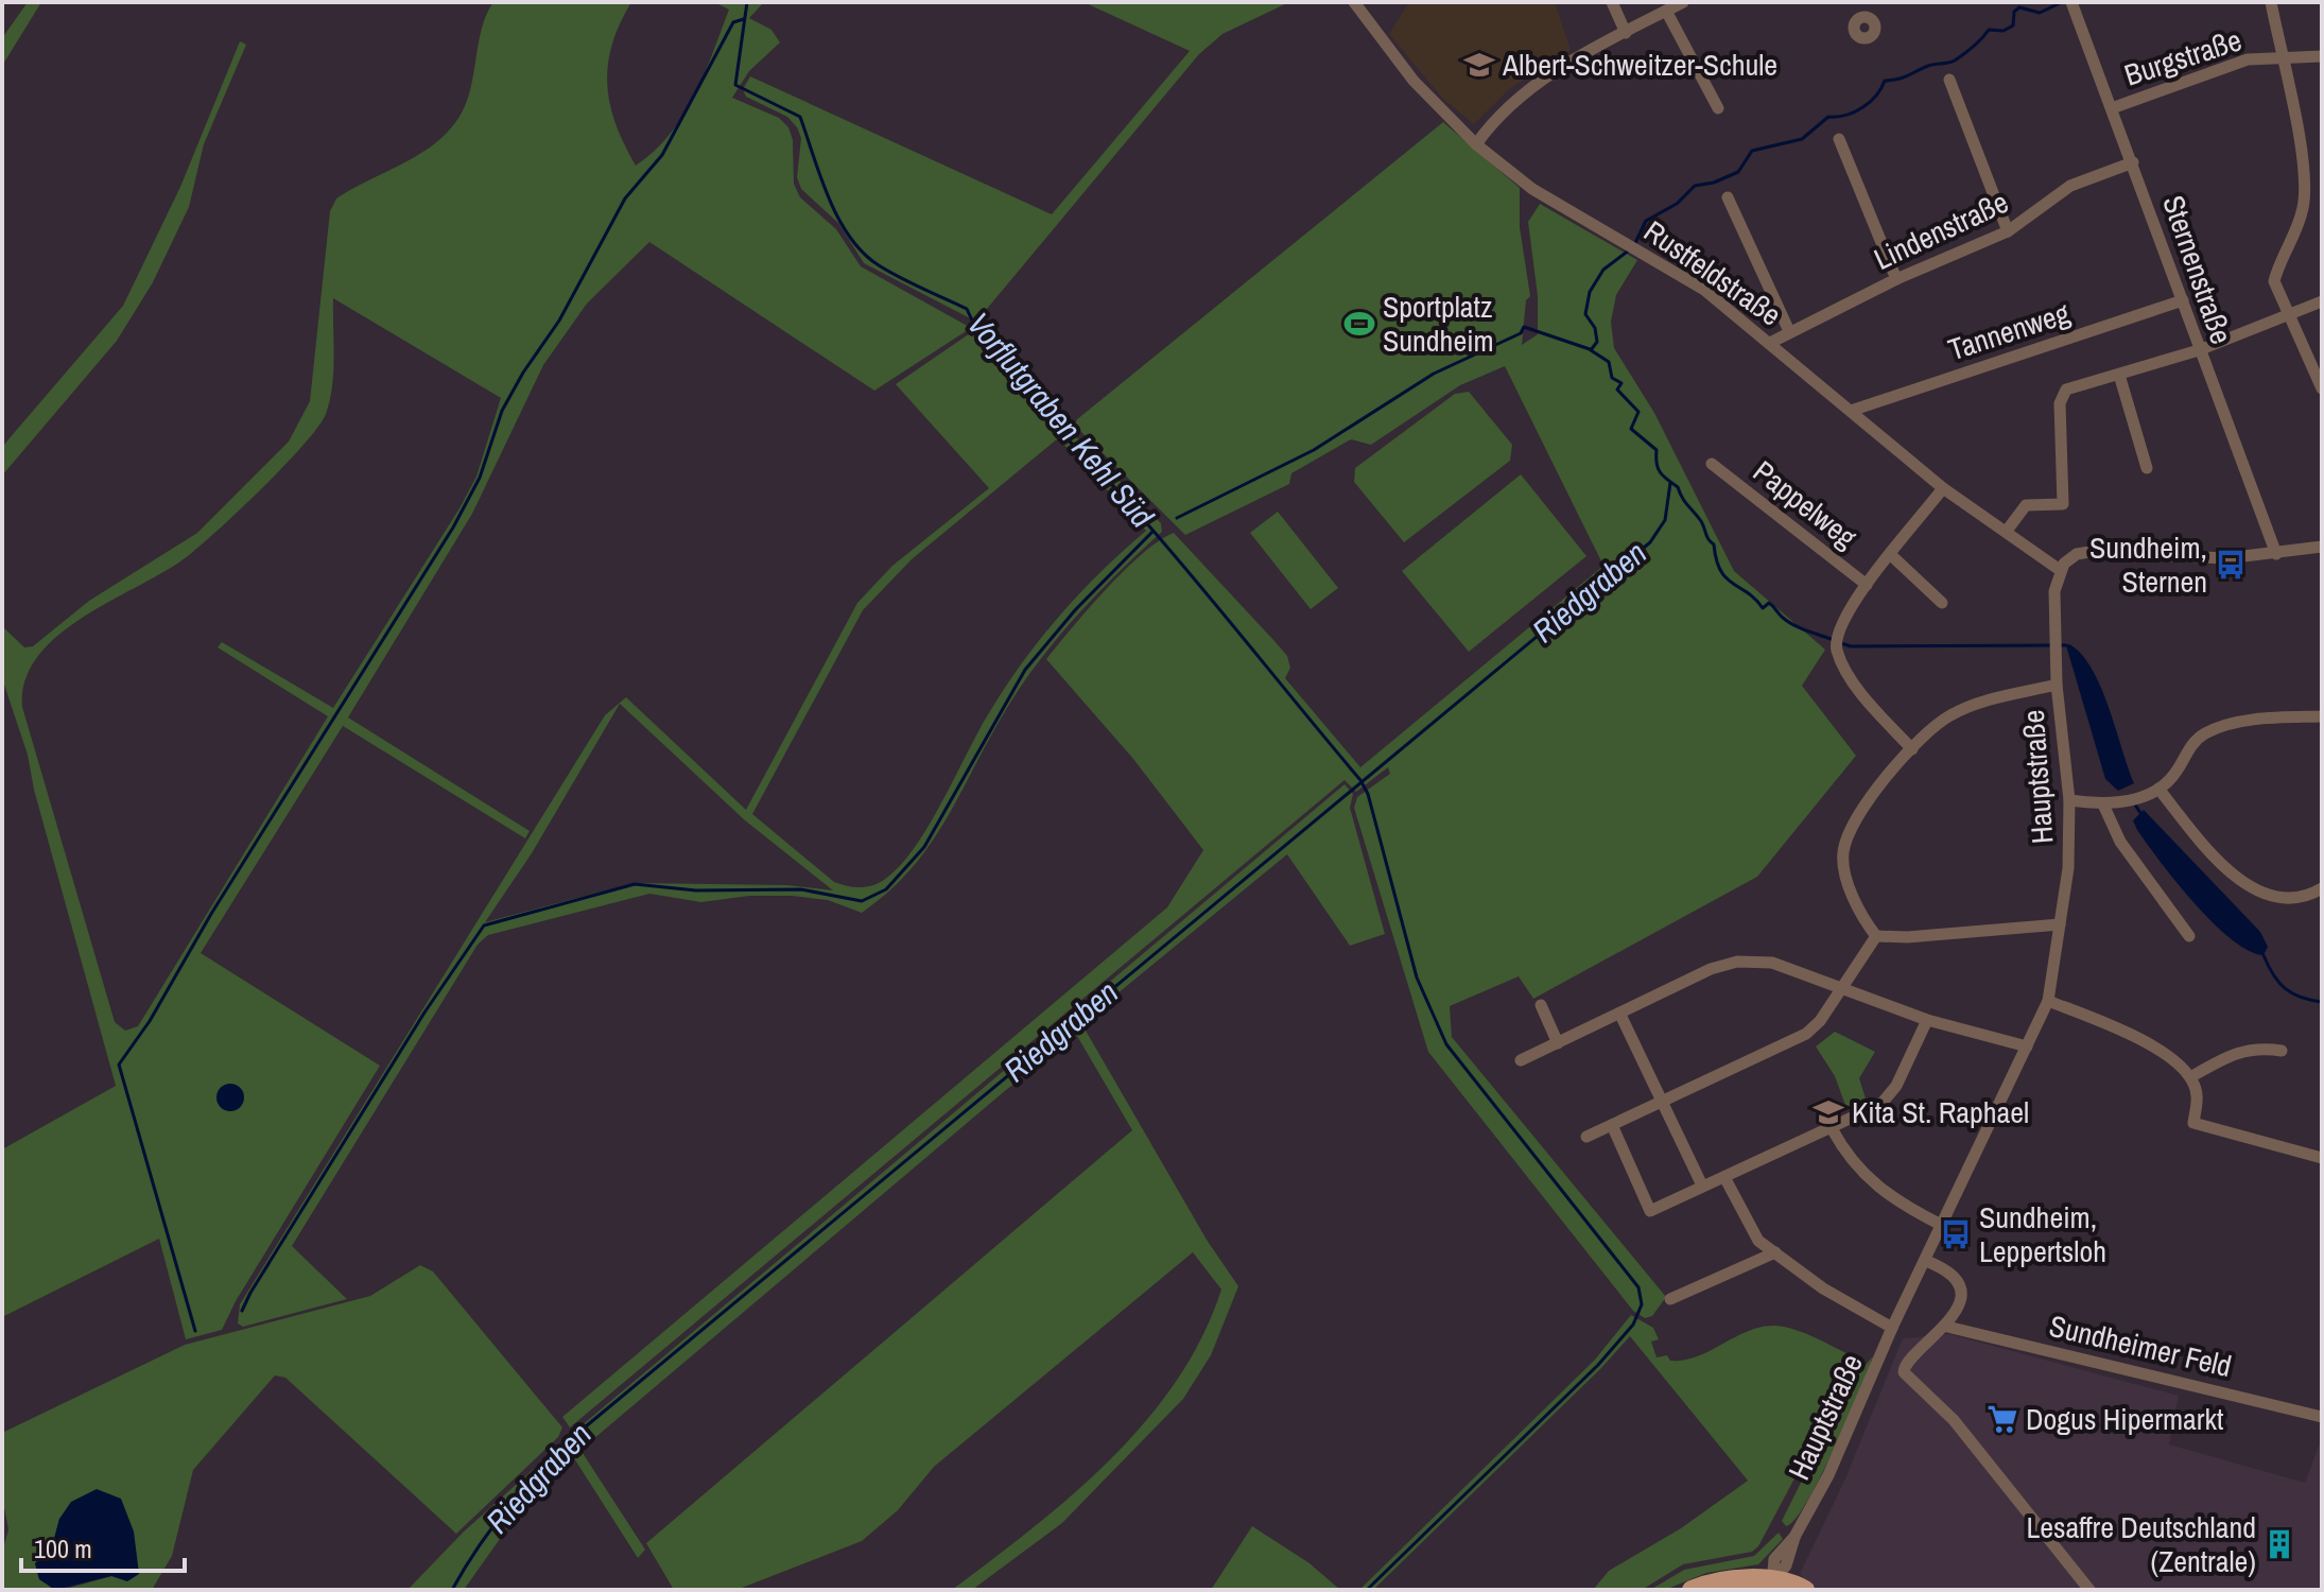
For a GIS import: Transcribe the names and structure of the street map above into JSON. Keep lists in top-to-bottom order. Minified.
{"streets":{"street":["Burgstraße","Lindenstraße","Sternenstraße","Rustfeldstraße","Tannenweg","Pappelweg","Hauptstraße","Sundheimer Feld"]},"crossings":[["Burgstraße","Sternenstraße"],["Lindenstraße","Sternenstraße"],["Lindenstraße","Rustfeldstraße"],["Sternenstraße","Tannenweg"],["Rustfeldstraße","Tannenweg"],["Rustfeldstraße","Hauptstraße"]],"water":["Vorflutgraben Kehl Süd","Riedgraben"],"places":{"school or university":["Albert-Schweitzer-Schule","Kita St. Raphael"],"sports":["Sportplatz Sundheim"],"bus stop":["Sundheim, Sternen","Sundheim, Leppertsloh"],"supermarket":["Dogus Hipermarkt"],"building":["Lesaffre Deutschland (Zentrale)"]},"scale_bar":"100 m"}
